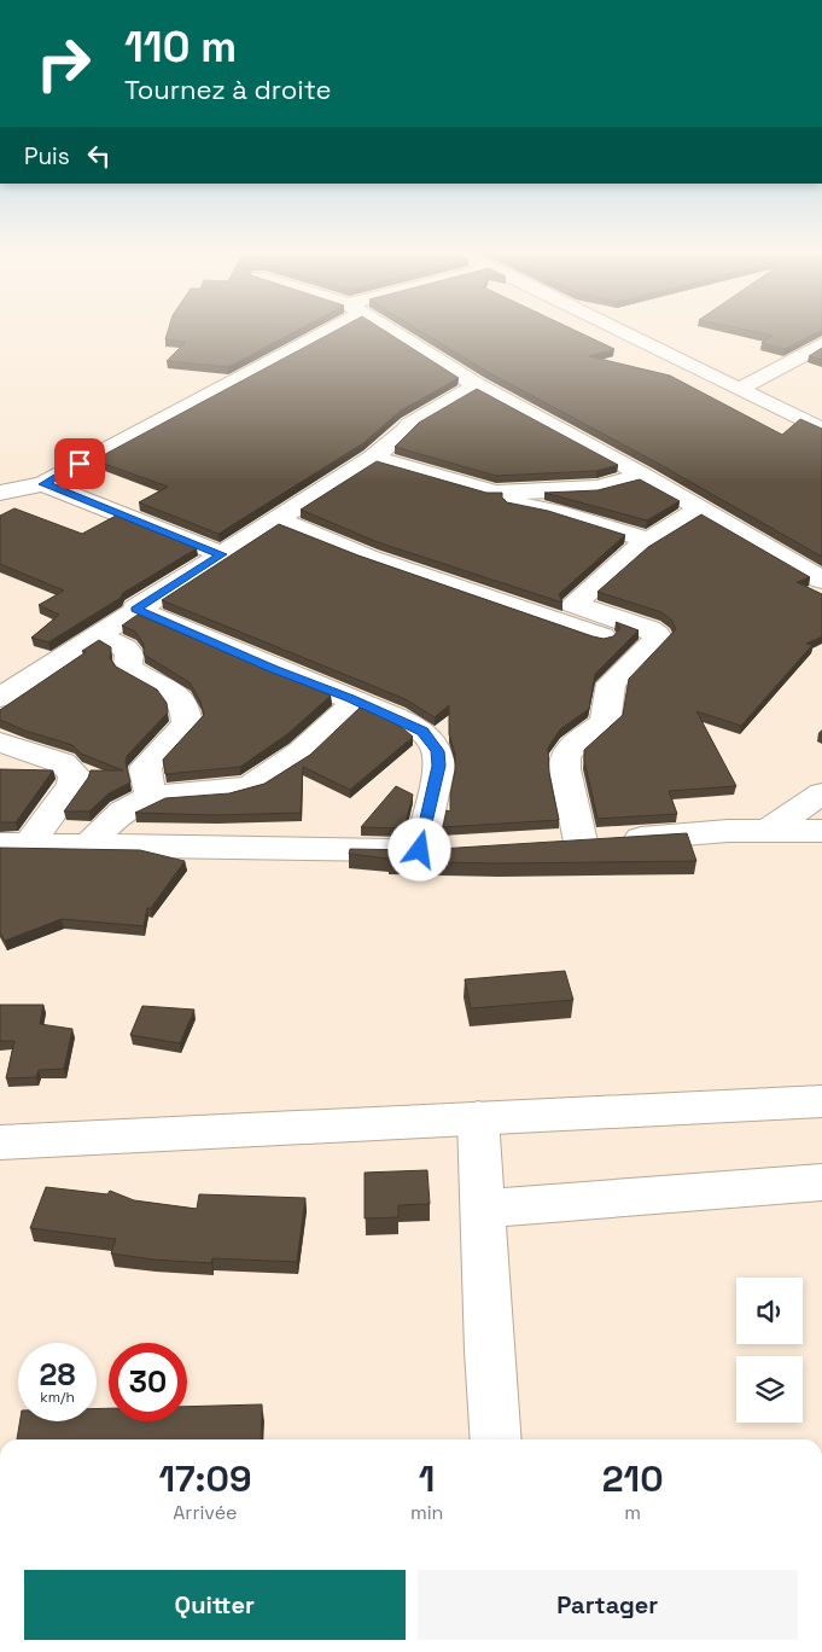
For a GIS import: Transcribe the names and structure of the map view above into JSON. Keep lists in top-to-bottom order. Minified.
{"page":{"turn":["110 m","Tournez à droite"],"then":"Puis","speed":"28 km/h","limit":"30","eta":["17:09","Arrivée","1","min","210","m"],"buttons":["Quitter","Partager"]}}
